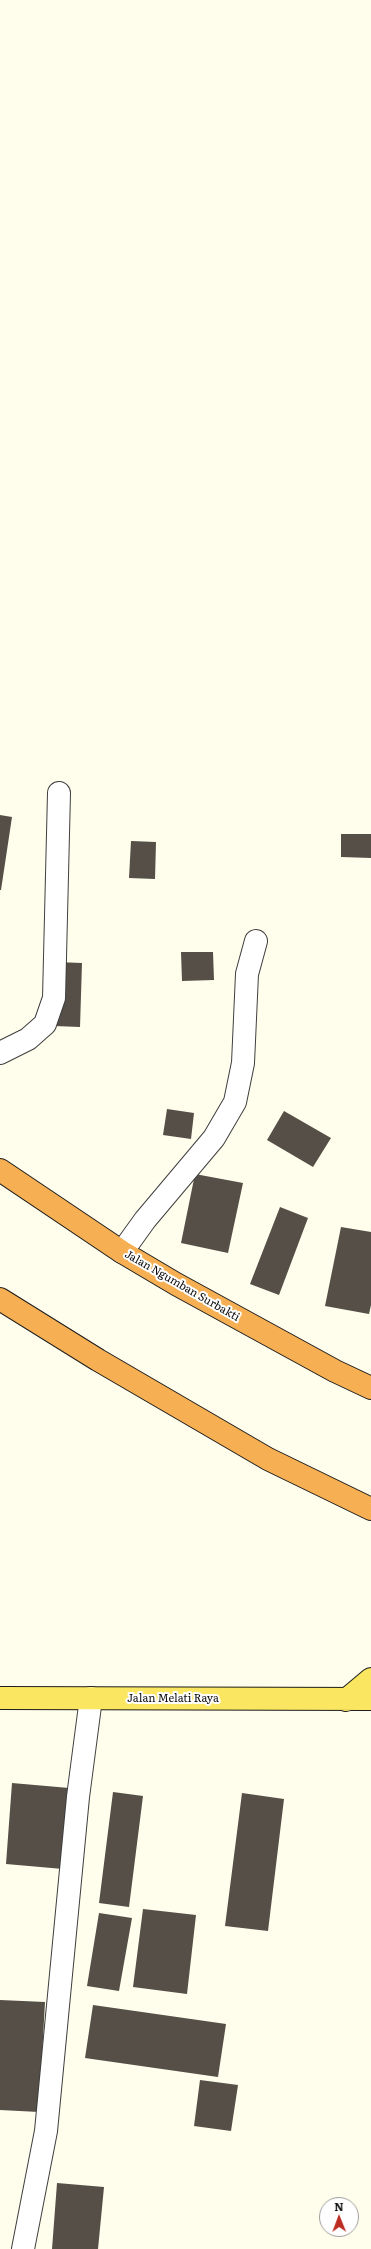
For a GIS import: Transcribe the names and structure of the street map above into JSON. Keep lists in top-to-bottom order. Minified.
{"streets":{"highway":["Jalan Ngumban Surbakti"],"main road":["Jalan Melati Raya"]},"north":"top"}
